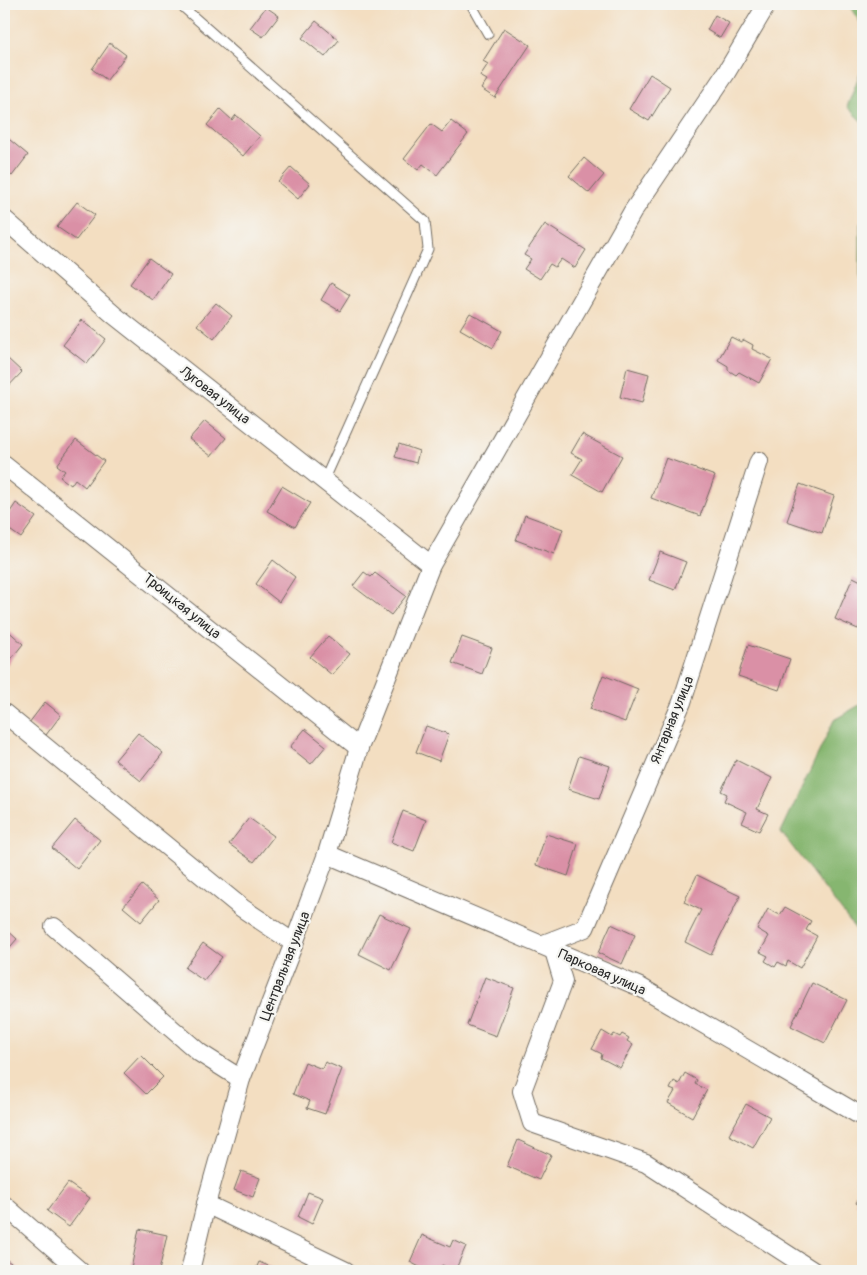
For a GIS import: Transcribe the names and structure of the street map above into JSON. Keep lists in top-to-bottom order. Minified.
{"streets":{"street":["Луговая улица","Троицкая улица","Янтарная улица","Центральная улица","Парковая улица"]},"crossings":[["Луговая улица","Центральная улица"],["Троицкая улица","Центральная улица"],["Янтарная улица","Парковая улица"],["Центральная улица","Парковая улица"]]}
